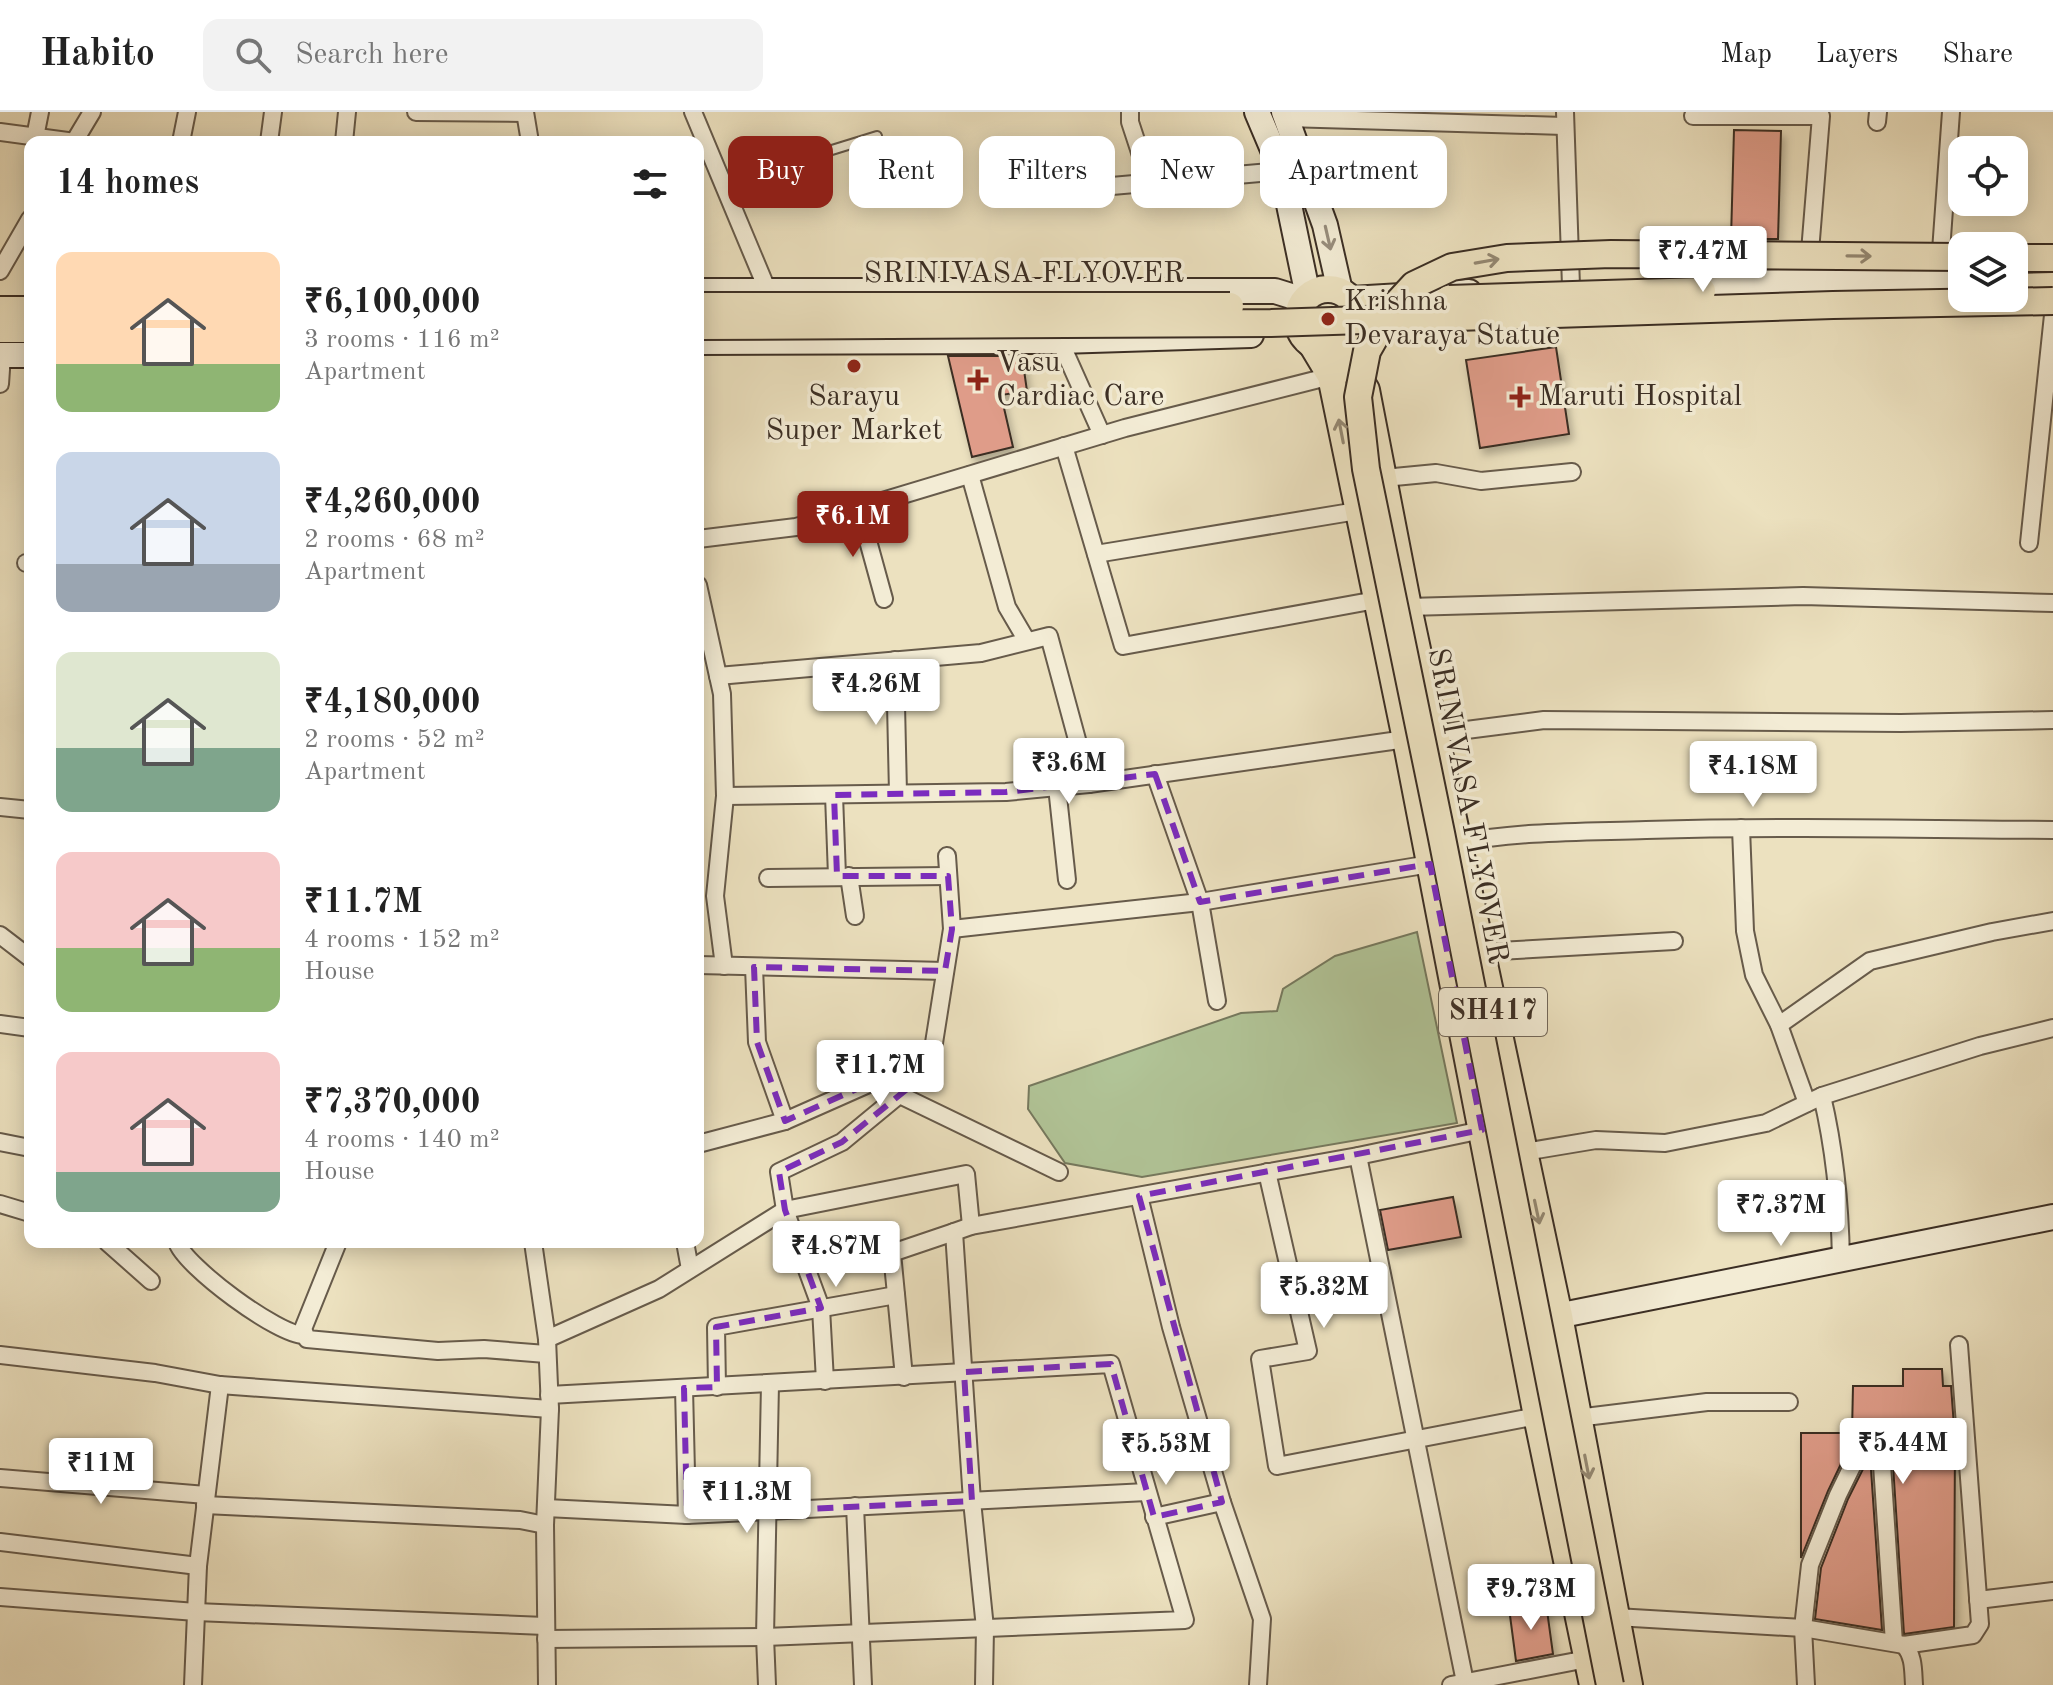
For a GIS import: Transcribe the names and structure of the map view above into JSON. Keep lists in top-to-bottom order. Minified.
{"streets":{"main road":["SRINIVASA FLYOVER","SH417"]},"places":{"other":["Krishna Devaraya Statue","Sarayu Super Market"],"health":["Vasu Cardiac Care","Maruti Hospital"]},"page":{"header":"Habito","search":"Search here","nav":["Map","Layers","Share"],"chip":["Buy","Rent","Filters","New","Apartment"],"heading":"14 homes","price":["₹7.47M","₹6.1M","₹4.26M","₹3.6M","₹4.18M","₹11.7M","₹7.37M","₹4.87M","₹5.32M","₹5.44M","₹5.53M","₹11M","₹11.3M","₹9.73M"],"list":[{"name":"₹6,100,000","note":"3 rooms · 116 m² · Apartment"},{"name":"₹4,260,000","note":"2 rooms · 68 m² · Apartment"},{"name":"₹4,180,000","note":"2 rooms · 52 m² · Apartment"},{"name":"₹11.7M","note":"4 rooms · 152 m² · House"},{"name":"₹7,370,000","note":"4 rooms · 140 m² · House"}]}}
